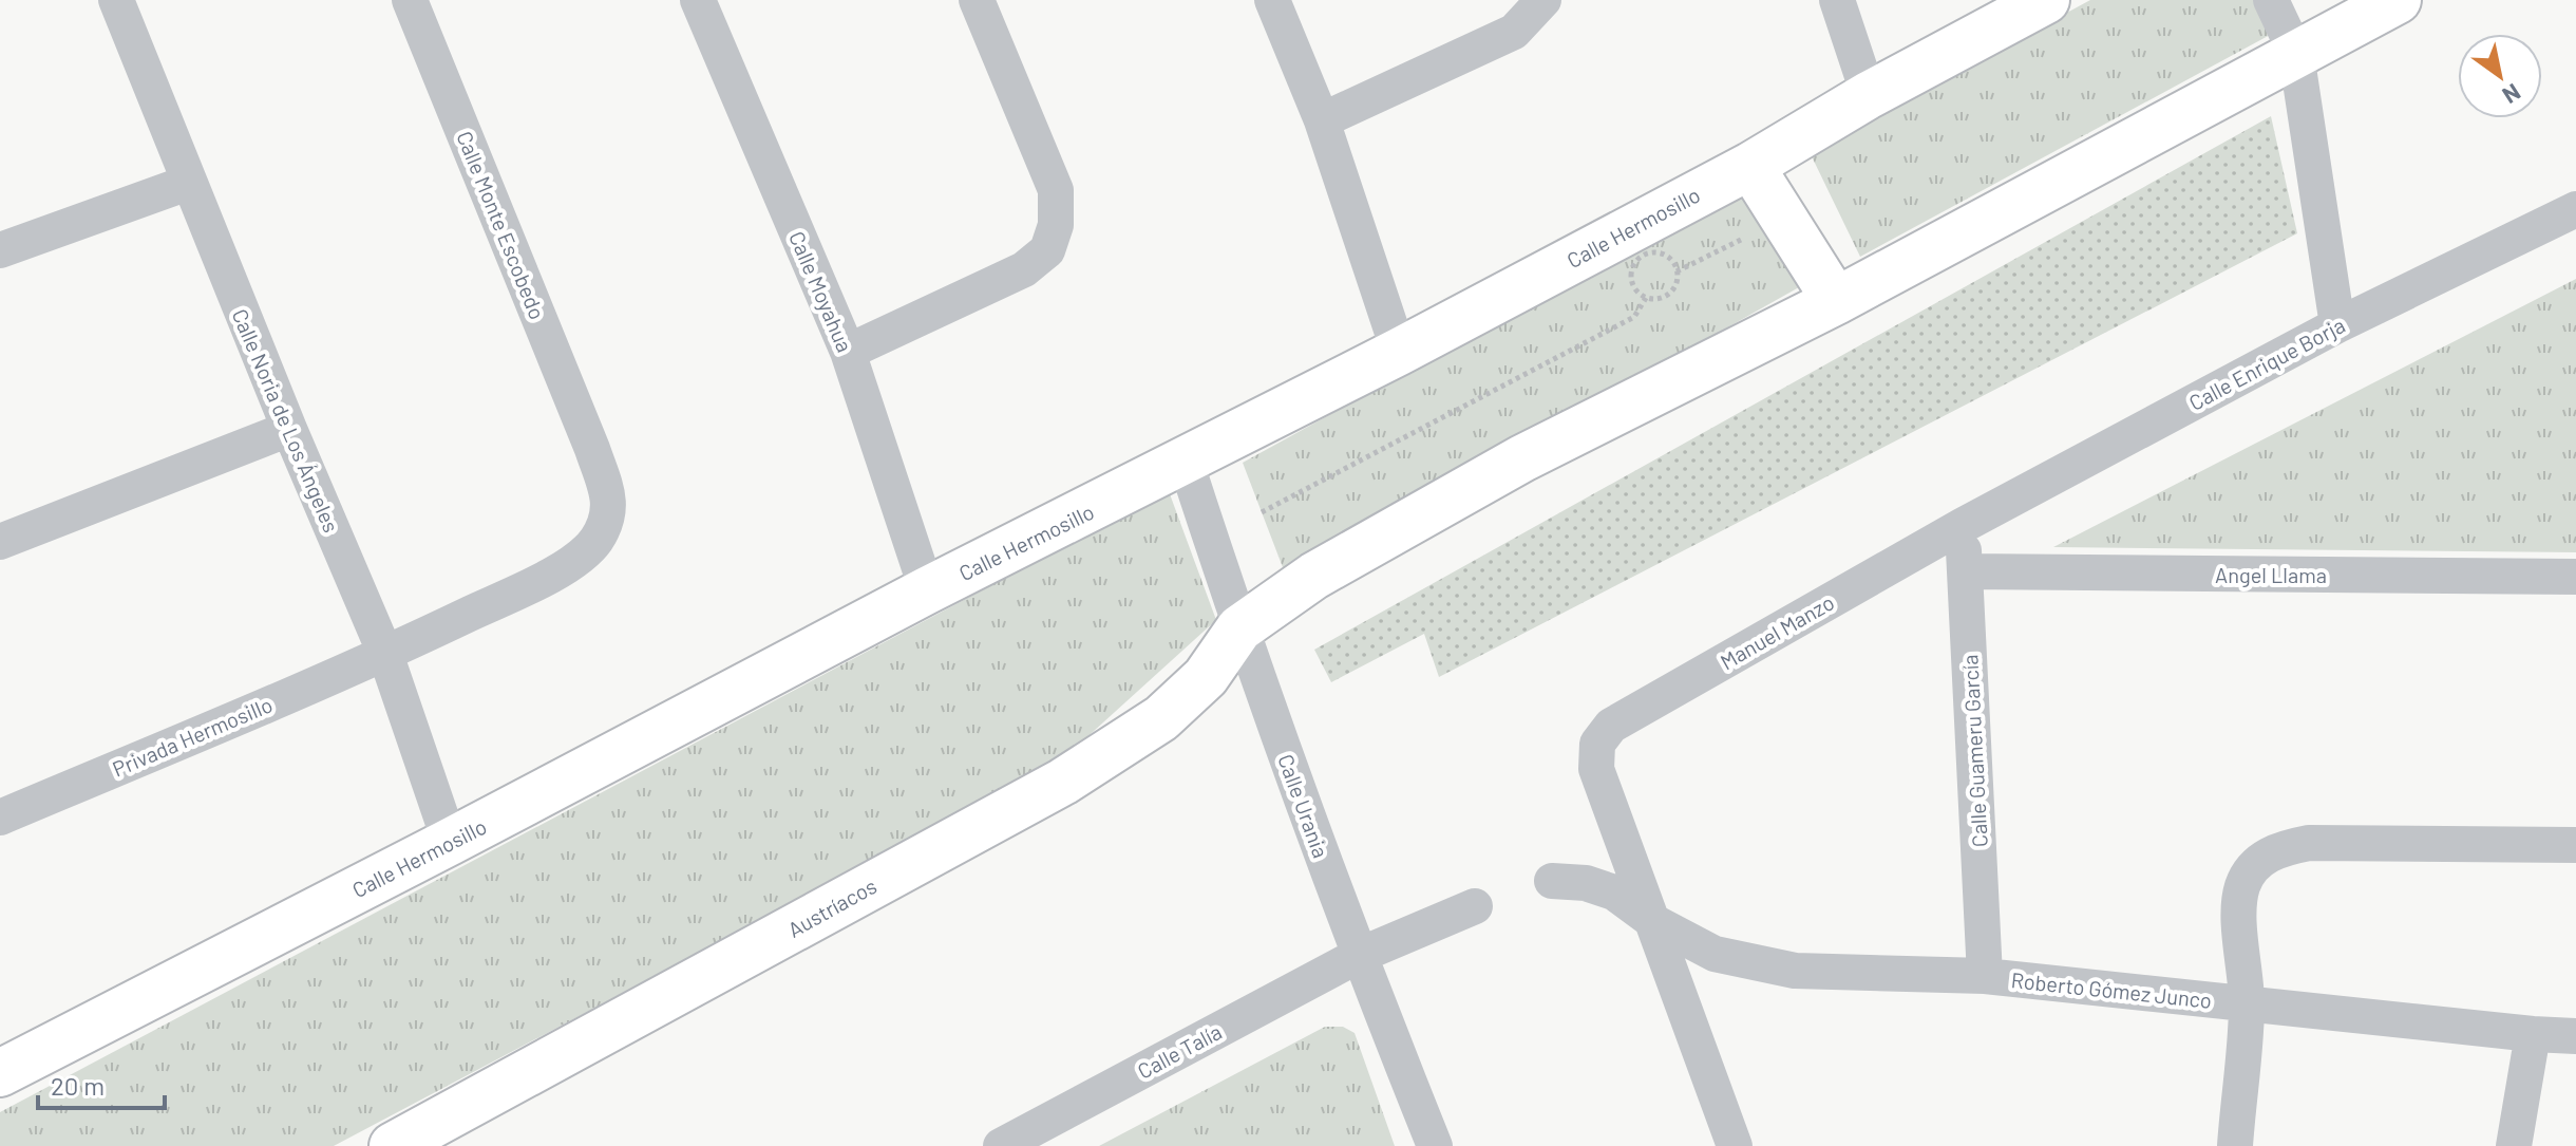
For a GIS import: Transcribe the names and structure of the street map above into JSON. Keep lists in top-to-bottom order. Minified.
{"streets":{"street":["Calle Monte Escobedo","Calle Hermosillo","Calle Moyahua","Calle Enrique Borja","Calle Noria de Los Ángeles","Angel Llama","Manuel Manzo","Privada Hermosillo","Calle Guameru García","Calle Urania","Austríacos","Roberto Gómez Junco","Calle Talía"]},"crossings":[["Calle Monte Escobedo","Calle Noria de Los Ángeles"],["Calle Monte Escobedo","Privada Hermosillo"],["Calle Hermosillo","Calle Moyahua"],["Calle Hermosillo","Calle Noria de Los Ángeles"],["Calle Hermosillo","Calle Urania"],["Calle Enrique Borja","Manuel Manzo"],["Calle Enrique Borja","Calle Guameru García"],["Calle Noria de Los Ángeles","Privada Hermosillo"],["Angel Llama","Calle Guameru García"],["Manuel Manzo","Calle Guameru García"],["Manuel Manzo","Roberto Gómez Junco"],["Calle Guameru García","Roberto Gómez Junco"],["Calle Urania","Austríacos"],["Calle Urania","Calle Talía"]],"scale_bar":"20 m","north":"bottom right"}
